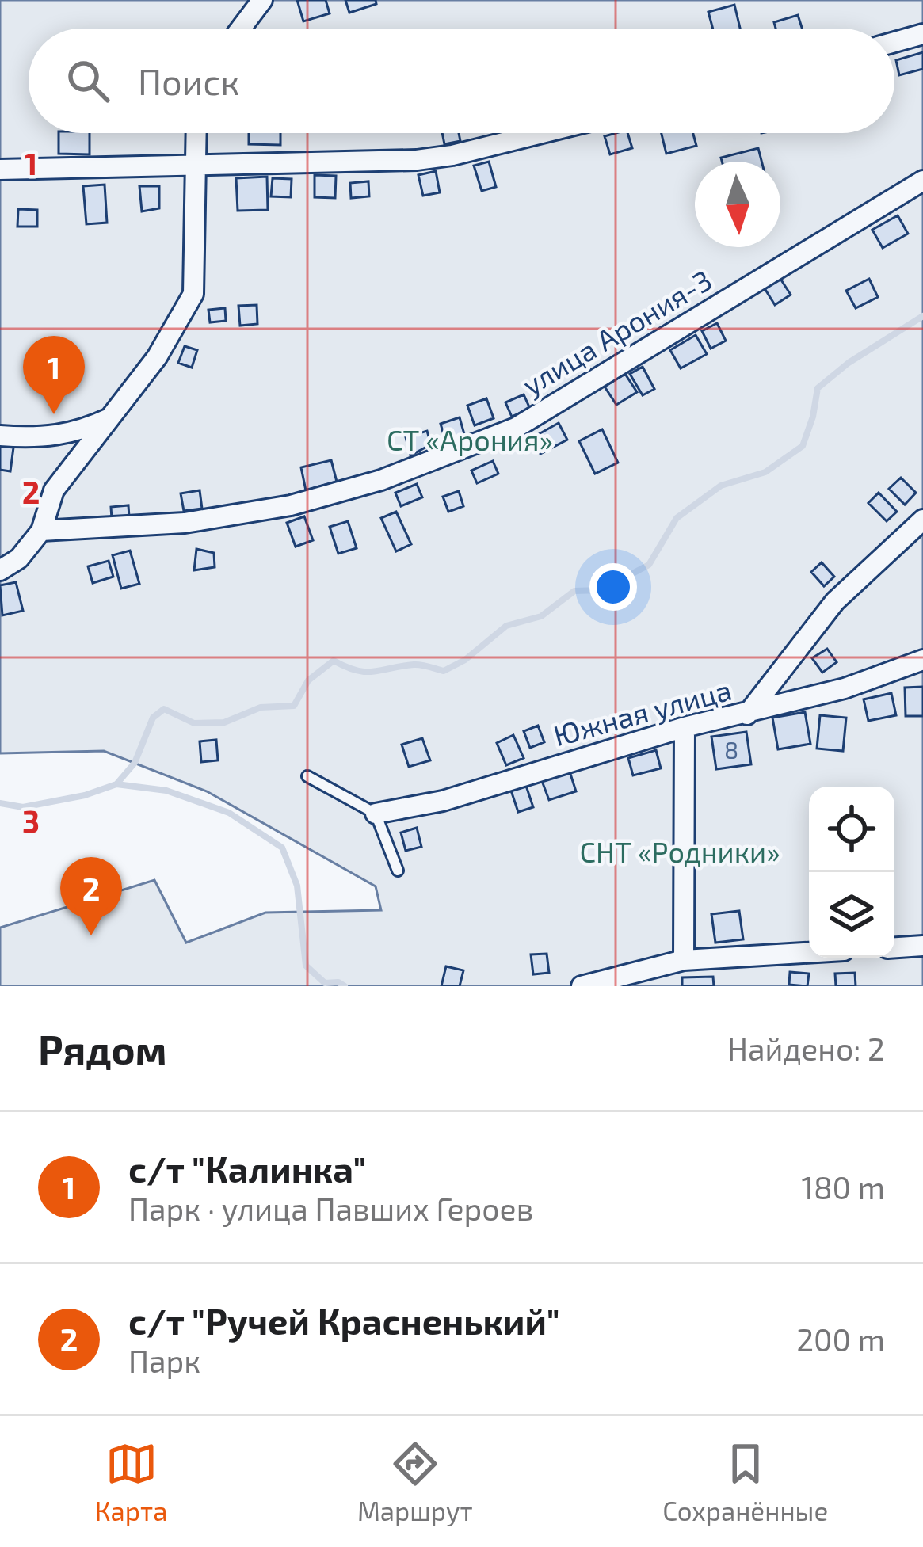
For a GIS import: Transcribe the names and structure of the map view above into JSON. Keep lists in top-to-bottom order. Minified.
{"streets":{"street":["улица Арония-3","Южная улица"]},"parks":["СТ «Арония»","СНТ «Родники»"],"house_numbers":["8"],"north":"bottom","page":{"search":"Поиск","pins":["1","2"],"heading":["Рядом","Найдено: 2"],"list":[{"mark":"1","name":"с/т \"Калинка\"","note":"Парк · улица Павших Героев","value":"180 m"},{"mark":"2","name":"с/т \"Ручей Красненький\"","note":"Парк","value":"200 m"}],"nav":["Карта","Маршрут","Сохранённые"]},"grid":{"rows":["1","2","3"]}}
